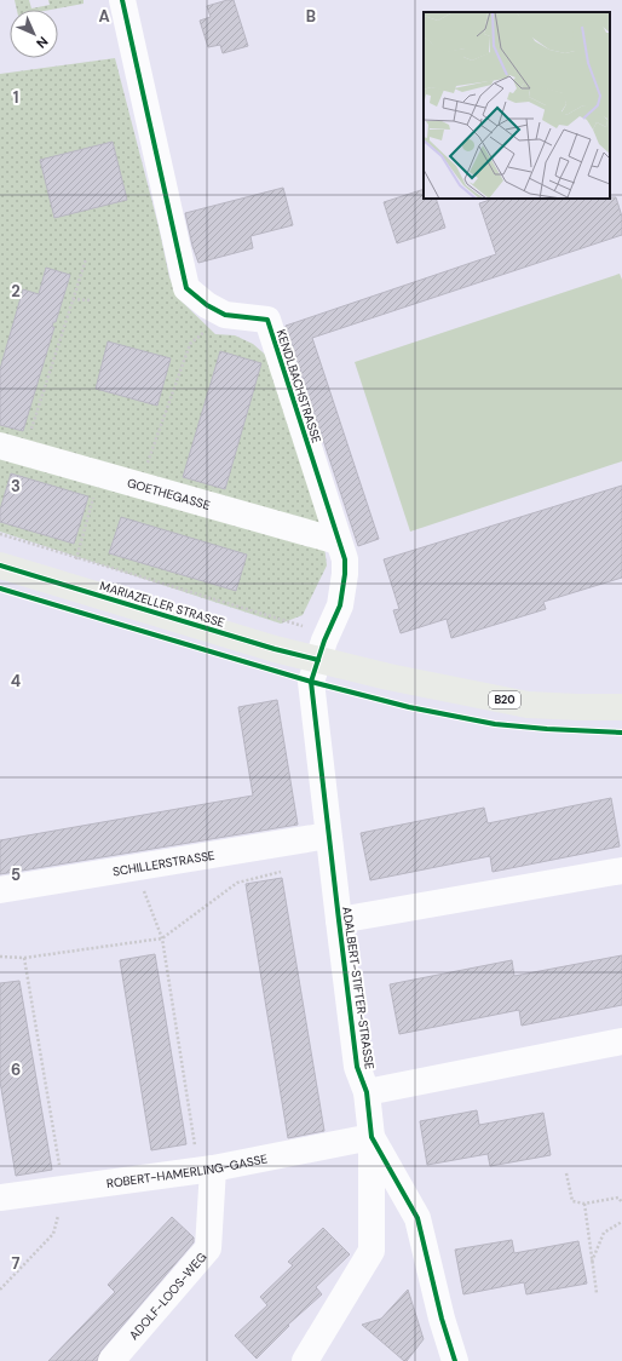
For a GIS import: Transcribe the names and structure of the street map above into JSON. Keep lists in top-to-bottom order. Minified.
{"streets":{"main road":["MARIAZELLER STRASSE","B20"],"street":["KENDLBACHSTRASSE","GOETHEGASSE","SCHILLERSTRASSE","ADALBERT-STIFTER-STRASSE","ROBERT-HAMERLING-GASSE","ADOLF-LOOS-WEG"]},"crossings":[["KENDLBACHSTRASSE","GOETHEGASSE"],["KENDLBACHSTRASSE","MARIAZELLER STRASSE"],["KENDLBACHSTRASSE","ADALBERT-STIFTER-STRASSE"],["MARIAZELLER STRASSE","ADALBERT-STIFTER-STRASSE"],["SCHILLERSTRASSE","ADALBERT-STIFTER-STRASSE"],["ADALBERT-STIFTER-STRASSE","ROBERT-HAMERLING-GASSE"],["ROBERT-HAMERLING-GASSE","ADOLF-LOOS-WEG"]],"north":"bottom right","grid":{"columns":["A","B"],"rows":["1","2","3","4","5","6","7"]}}
